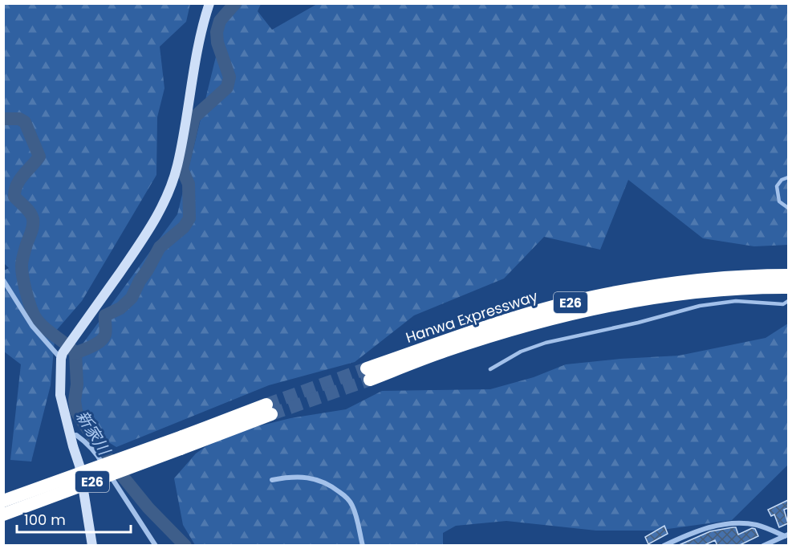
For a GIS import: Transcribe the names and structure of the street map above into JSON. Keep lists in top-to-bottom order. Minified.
{"streets":{"highway":["E26","Hanwa Expressway"]},"water":["新家川"],"scale_bar":"100 m"}
